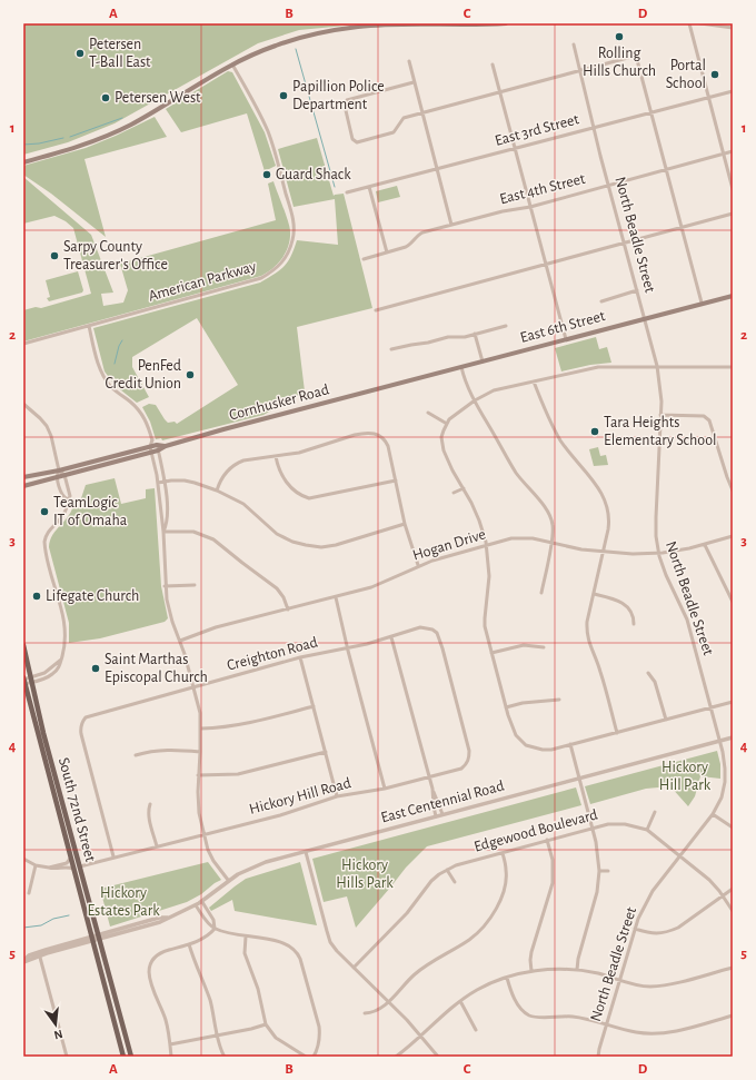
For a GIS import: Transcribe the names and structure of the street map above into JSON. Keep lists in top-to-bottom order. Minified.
{"streets":{"main road":["East 6th Street","Cornhusker Road","South 72nd Street"],"street":["East 3rd Street","East 4th Street","North Beadle Street","American Parkway","Hogan Drive","Creighton Road","Hickory Hill Road","East Centennial Road","Edgewood Boulevard"]},"crossings":[["East 3rd Street","North Beadle Street"],["East 4th Street","North Beadle Street"],["North Beadle Street","East 6th Street"],["North Beadle Street","Hogan Drive"],["North Beadle Street","East Centennial Road"],["North Beadle Street","Edgewood Boulevard"],["East 6th Street","Cornhusker Road"],["Creighton Road","Hickory Hill Road"],["Hickory Hill Road","South 72nd Street"],["East Centennial Road","South 72nd Street"]],"parks":["Hickory Hill Park","Hickory Hills Park","Hickory Estates Park"],"places":["Rolling Hills Church","Petersen T-Ball East","Portal School","Papillion Police Department","Petersen West","Guard Shack","Sarpy County Treasurer's Office","PenFed Credit Union","Tara Heights Elementary School","TeamLogic IT of Omaha","Lifegate Church","Saint Marthas Episcopal Church"],"north":"bottom","grid":{"columns":["A","B","C","D"],"rows":["1","2","3","4","5"]}}
